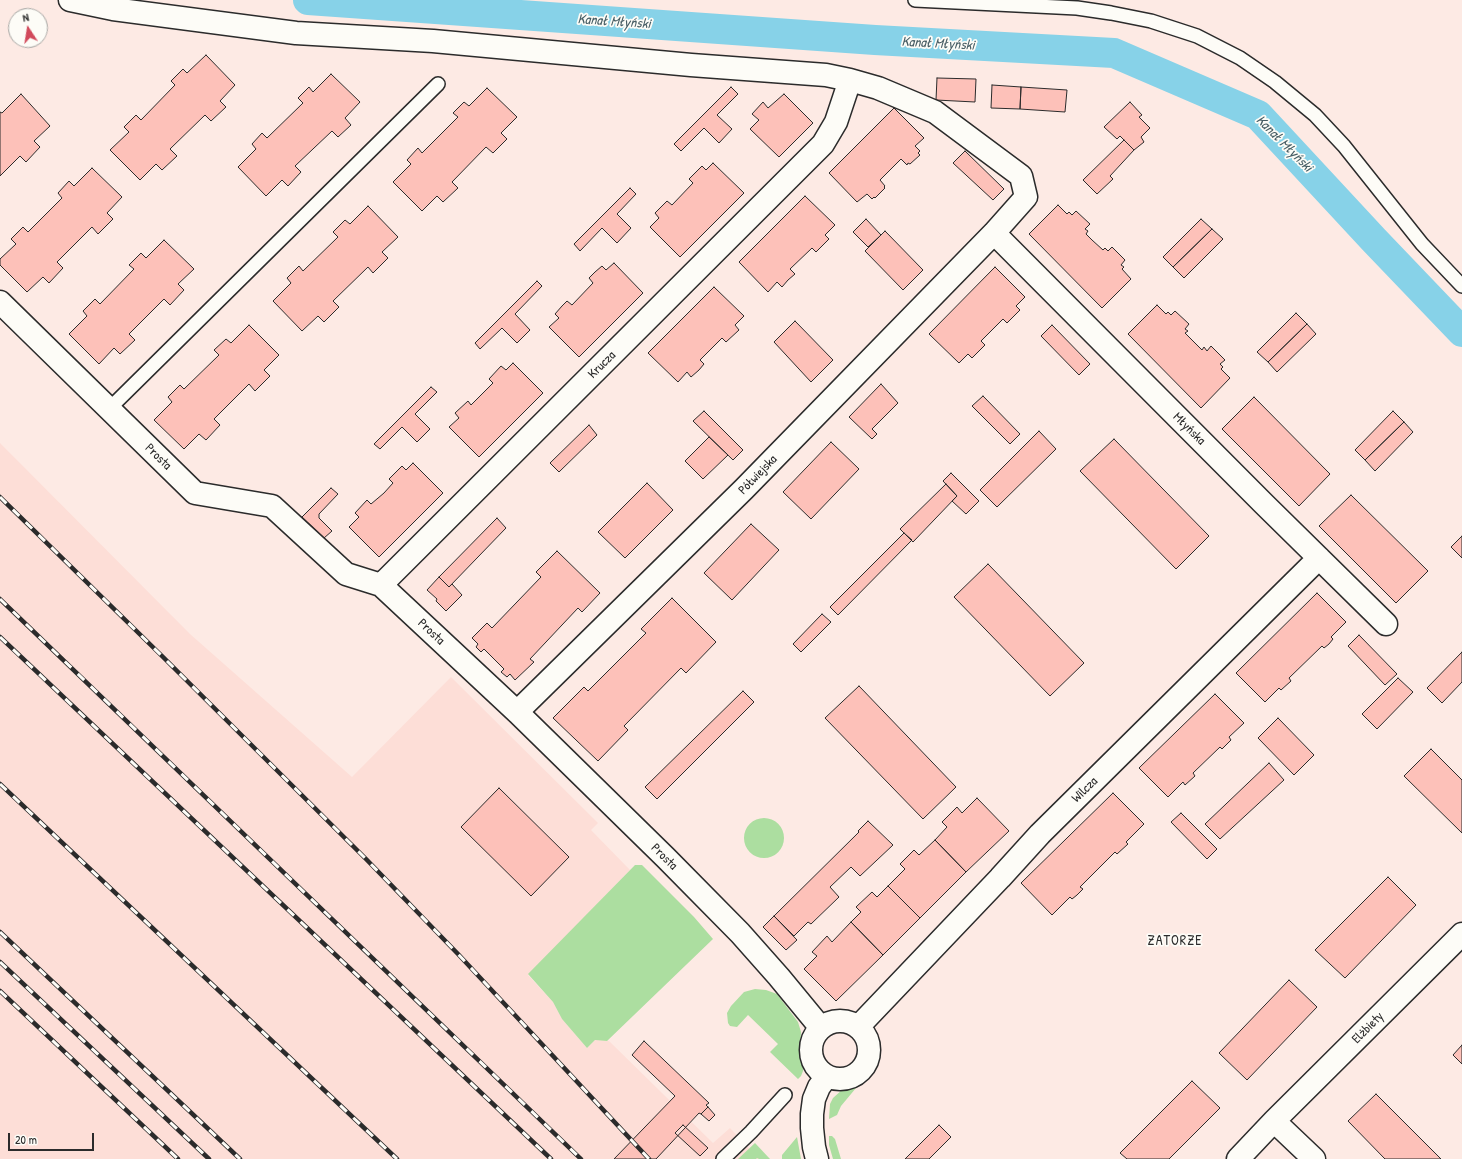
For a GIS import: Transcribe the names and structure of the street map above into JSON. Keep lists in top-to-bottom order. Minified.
{"streets":{"street":["Krucza","Młyńska","Prosta","Półwiejska","Wilcza","Elżbiety"]},"crossings":[["Krucza","Prosta"],["Krucza","Półwiejska"],["Młyńska","Półwiejska"],["Młyńska","Wilcza"],["Prosta","Półwiejska"],["Prosta","Wilcza"]],"districts":["ZATORZE"],"water":["Kanał Młyński"],"scale_bar":"20 m","north":"top"}
